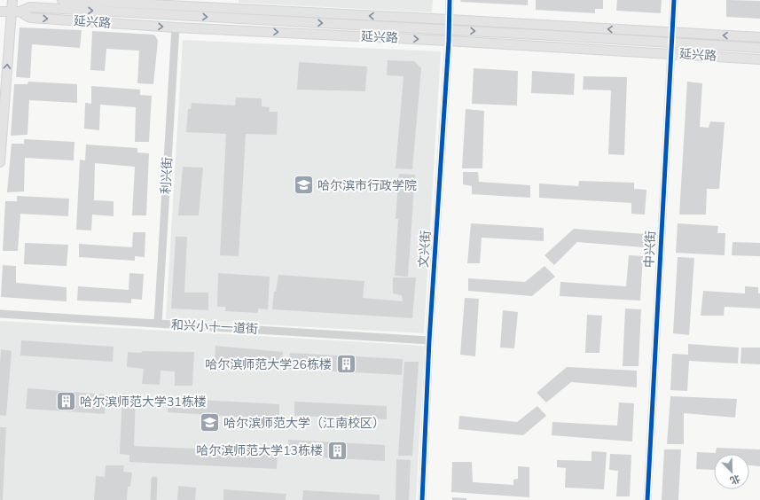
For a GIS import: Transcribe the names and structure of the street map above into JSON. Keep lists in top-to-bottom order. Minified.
{"streets":{"main road":["延兴路"],"street":["利兴街","文兴街","中兴街","和兴小十一道街"]},"crossings":[["延兴路","利兴街"],["延兴路","文兴街"],["延兴路","中兴街"],["利兴街","和兴小十一道街"],["文兴街","和兴小十一道街"]],"places":{"school or university":["哈尔滨市行政学院","哈尔滨师范大学（江南校区）"],"building":["哈尔滨师范大学26栋楼","哈尔滨师范大学31栋楼","哈尔滨师范大学13栋楼"]},"north":"bottom right"}
